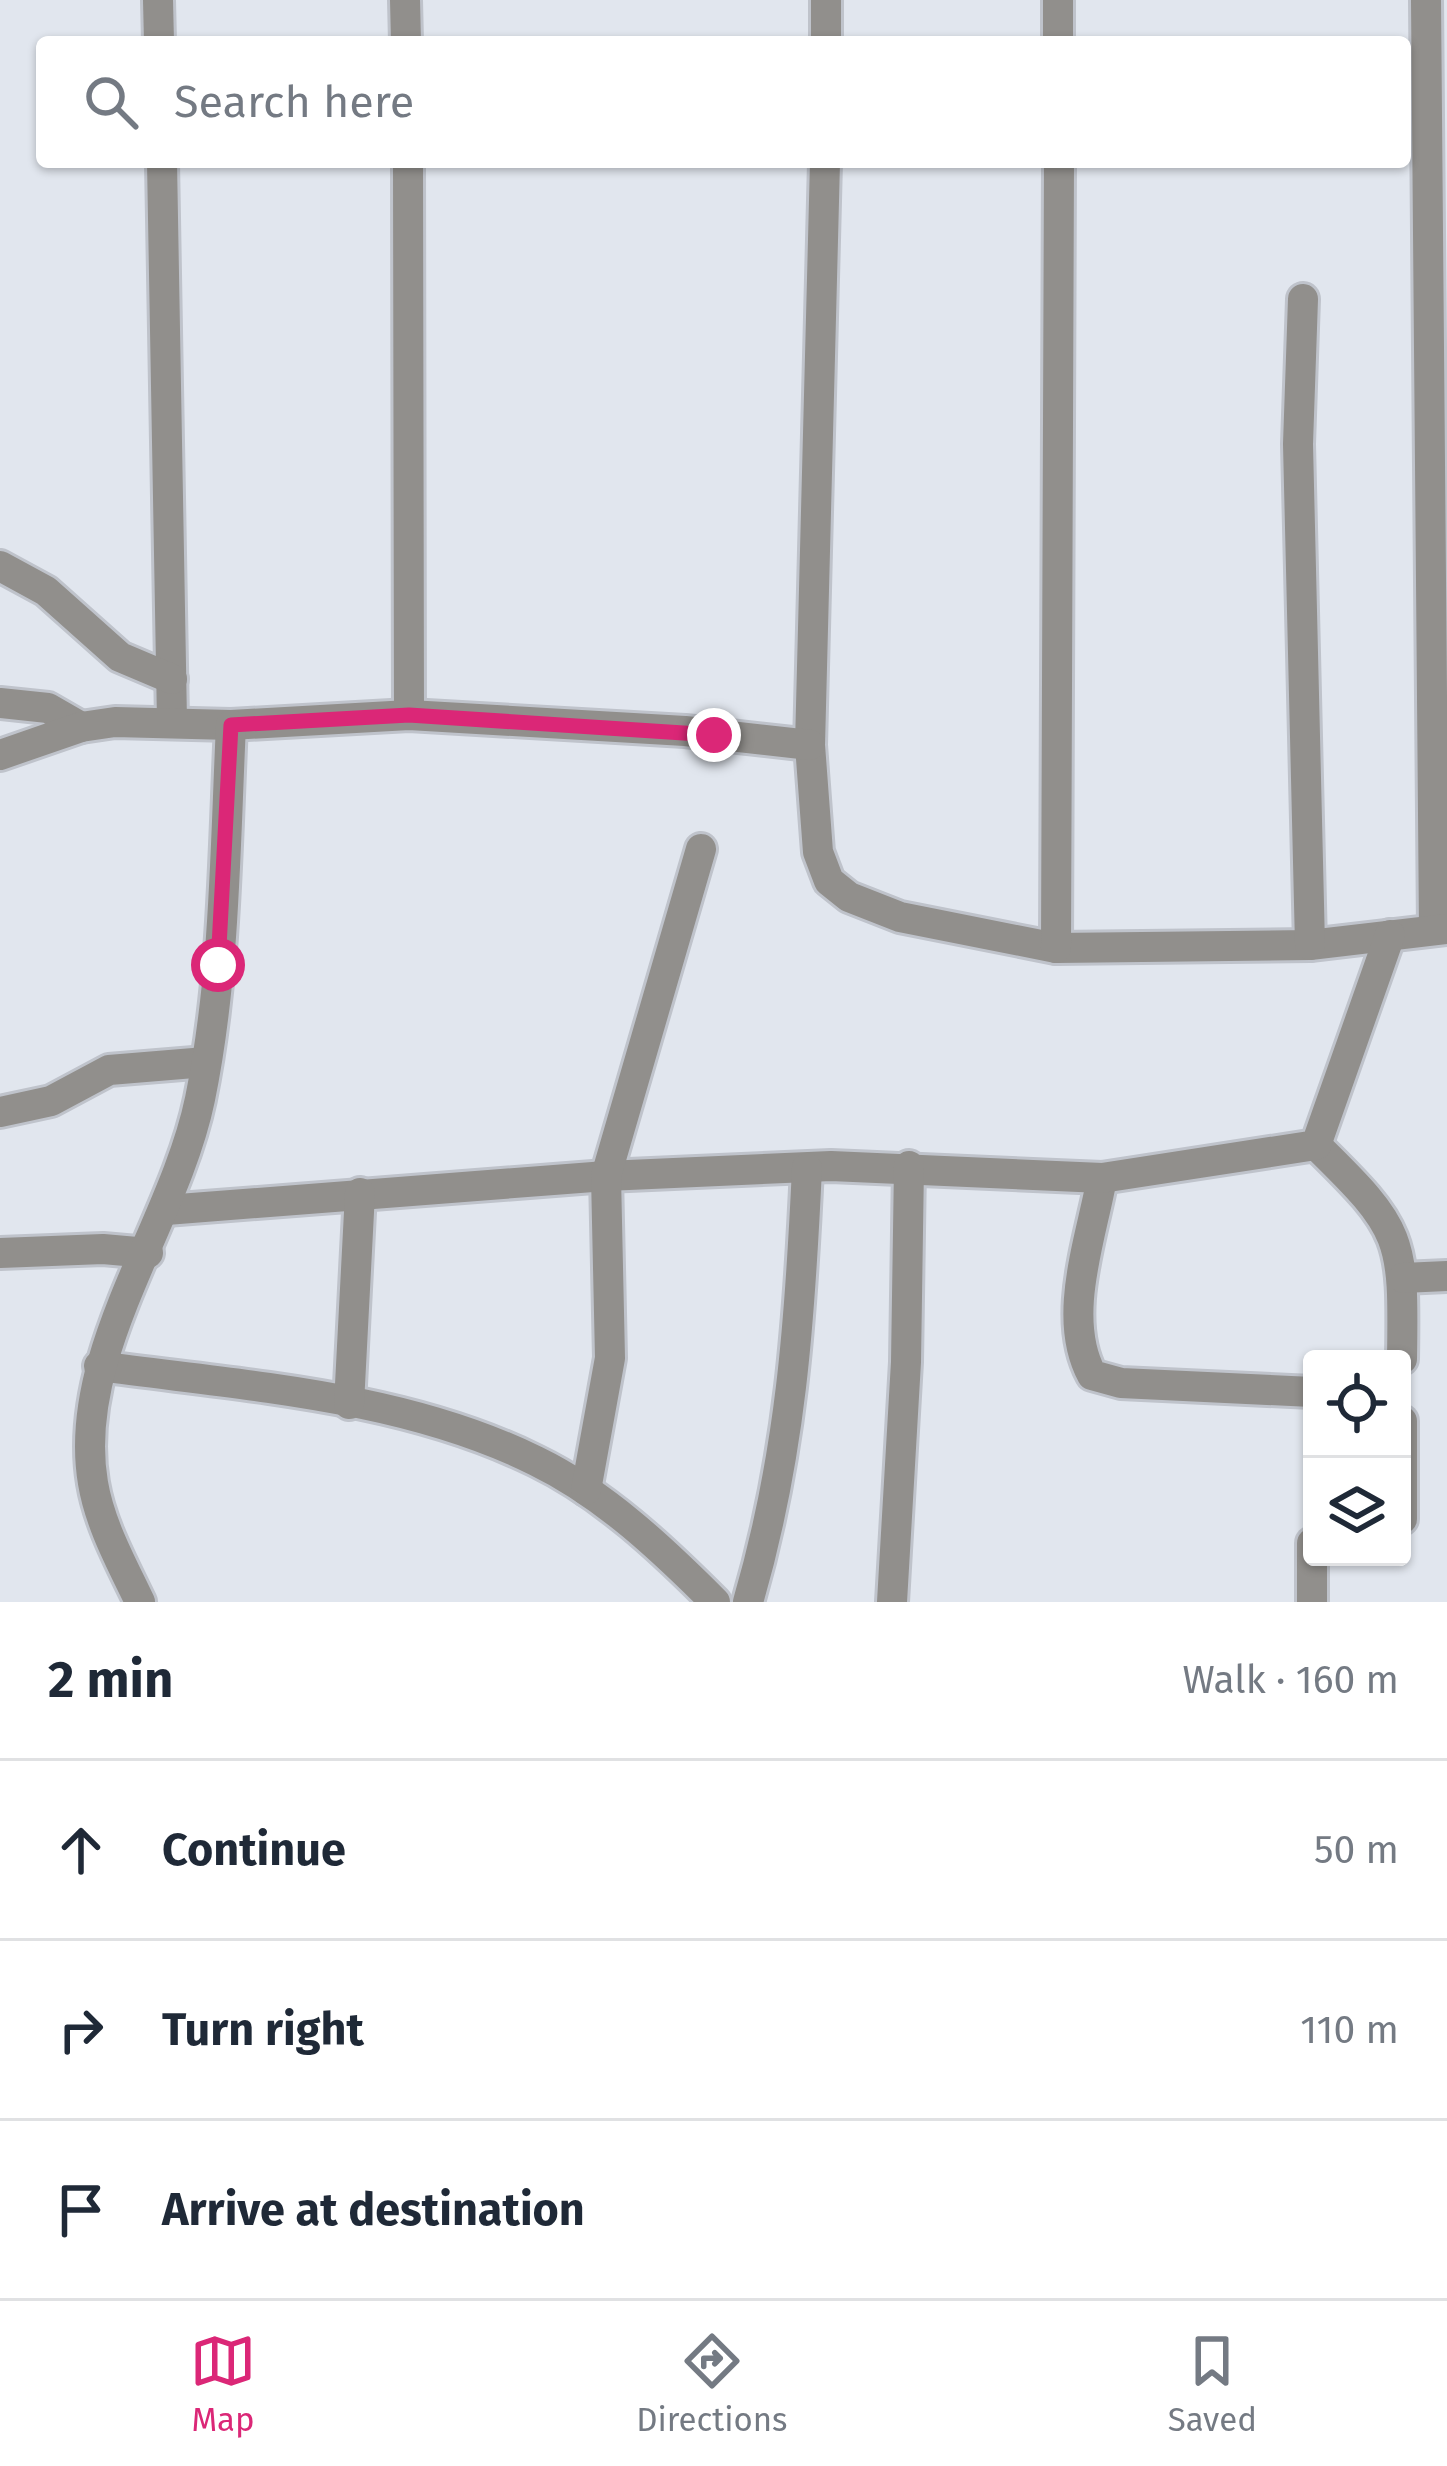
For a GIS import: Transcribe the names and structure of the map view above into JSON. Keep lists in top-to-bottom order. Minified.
{"page":{"search":"Search here","heading":["2 min","Walk · 160 m"],"list":[["Continue","50 m"],["Turn right","110 m"],"Arrive at destination"],"nav":["Map","Directions","Saved"]}}
